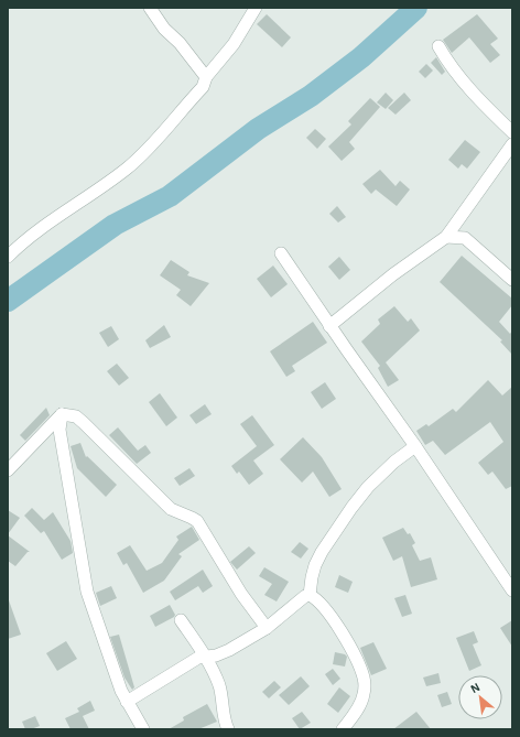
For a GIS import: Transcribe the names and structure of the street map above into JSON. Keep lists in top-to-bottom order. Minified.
{"north":"top left"}
